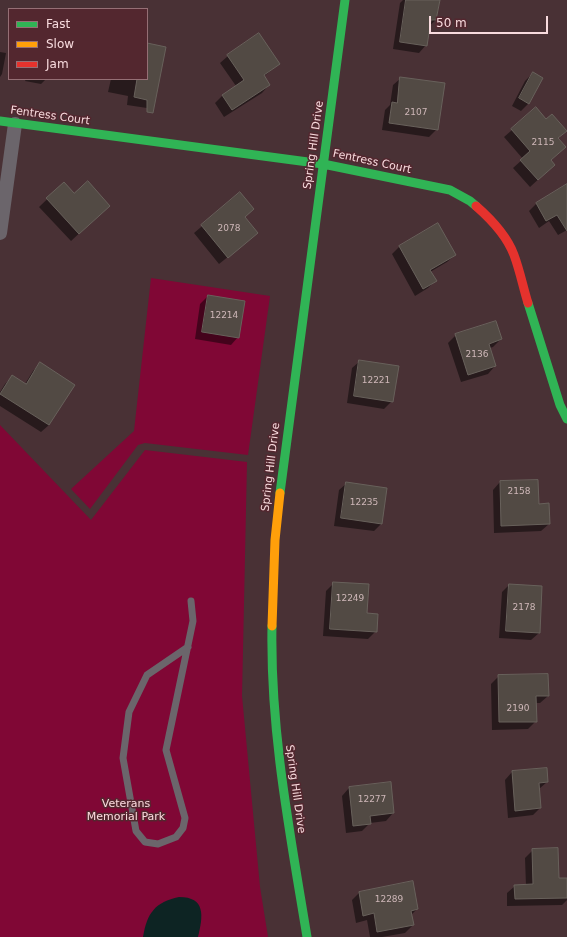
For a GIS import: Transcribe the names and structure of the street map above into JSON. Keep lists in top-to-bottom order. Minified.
{"streets":{"main road":["Fentress Court","Spring Hill Drive"]},"crossings":[["Fentress Court","Spring Hill Drive"]],"parks":["Veterans Memorial Park"],"house_numbers":["2107","2115","2078","12214","2136","12221","2158","12235","12249","2178","2190","12277","12289"],"legend":["Fast","Slow","Jam"],"scale_bar":"50 m"}
